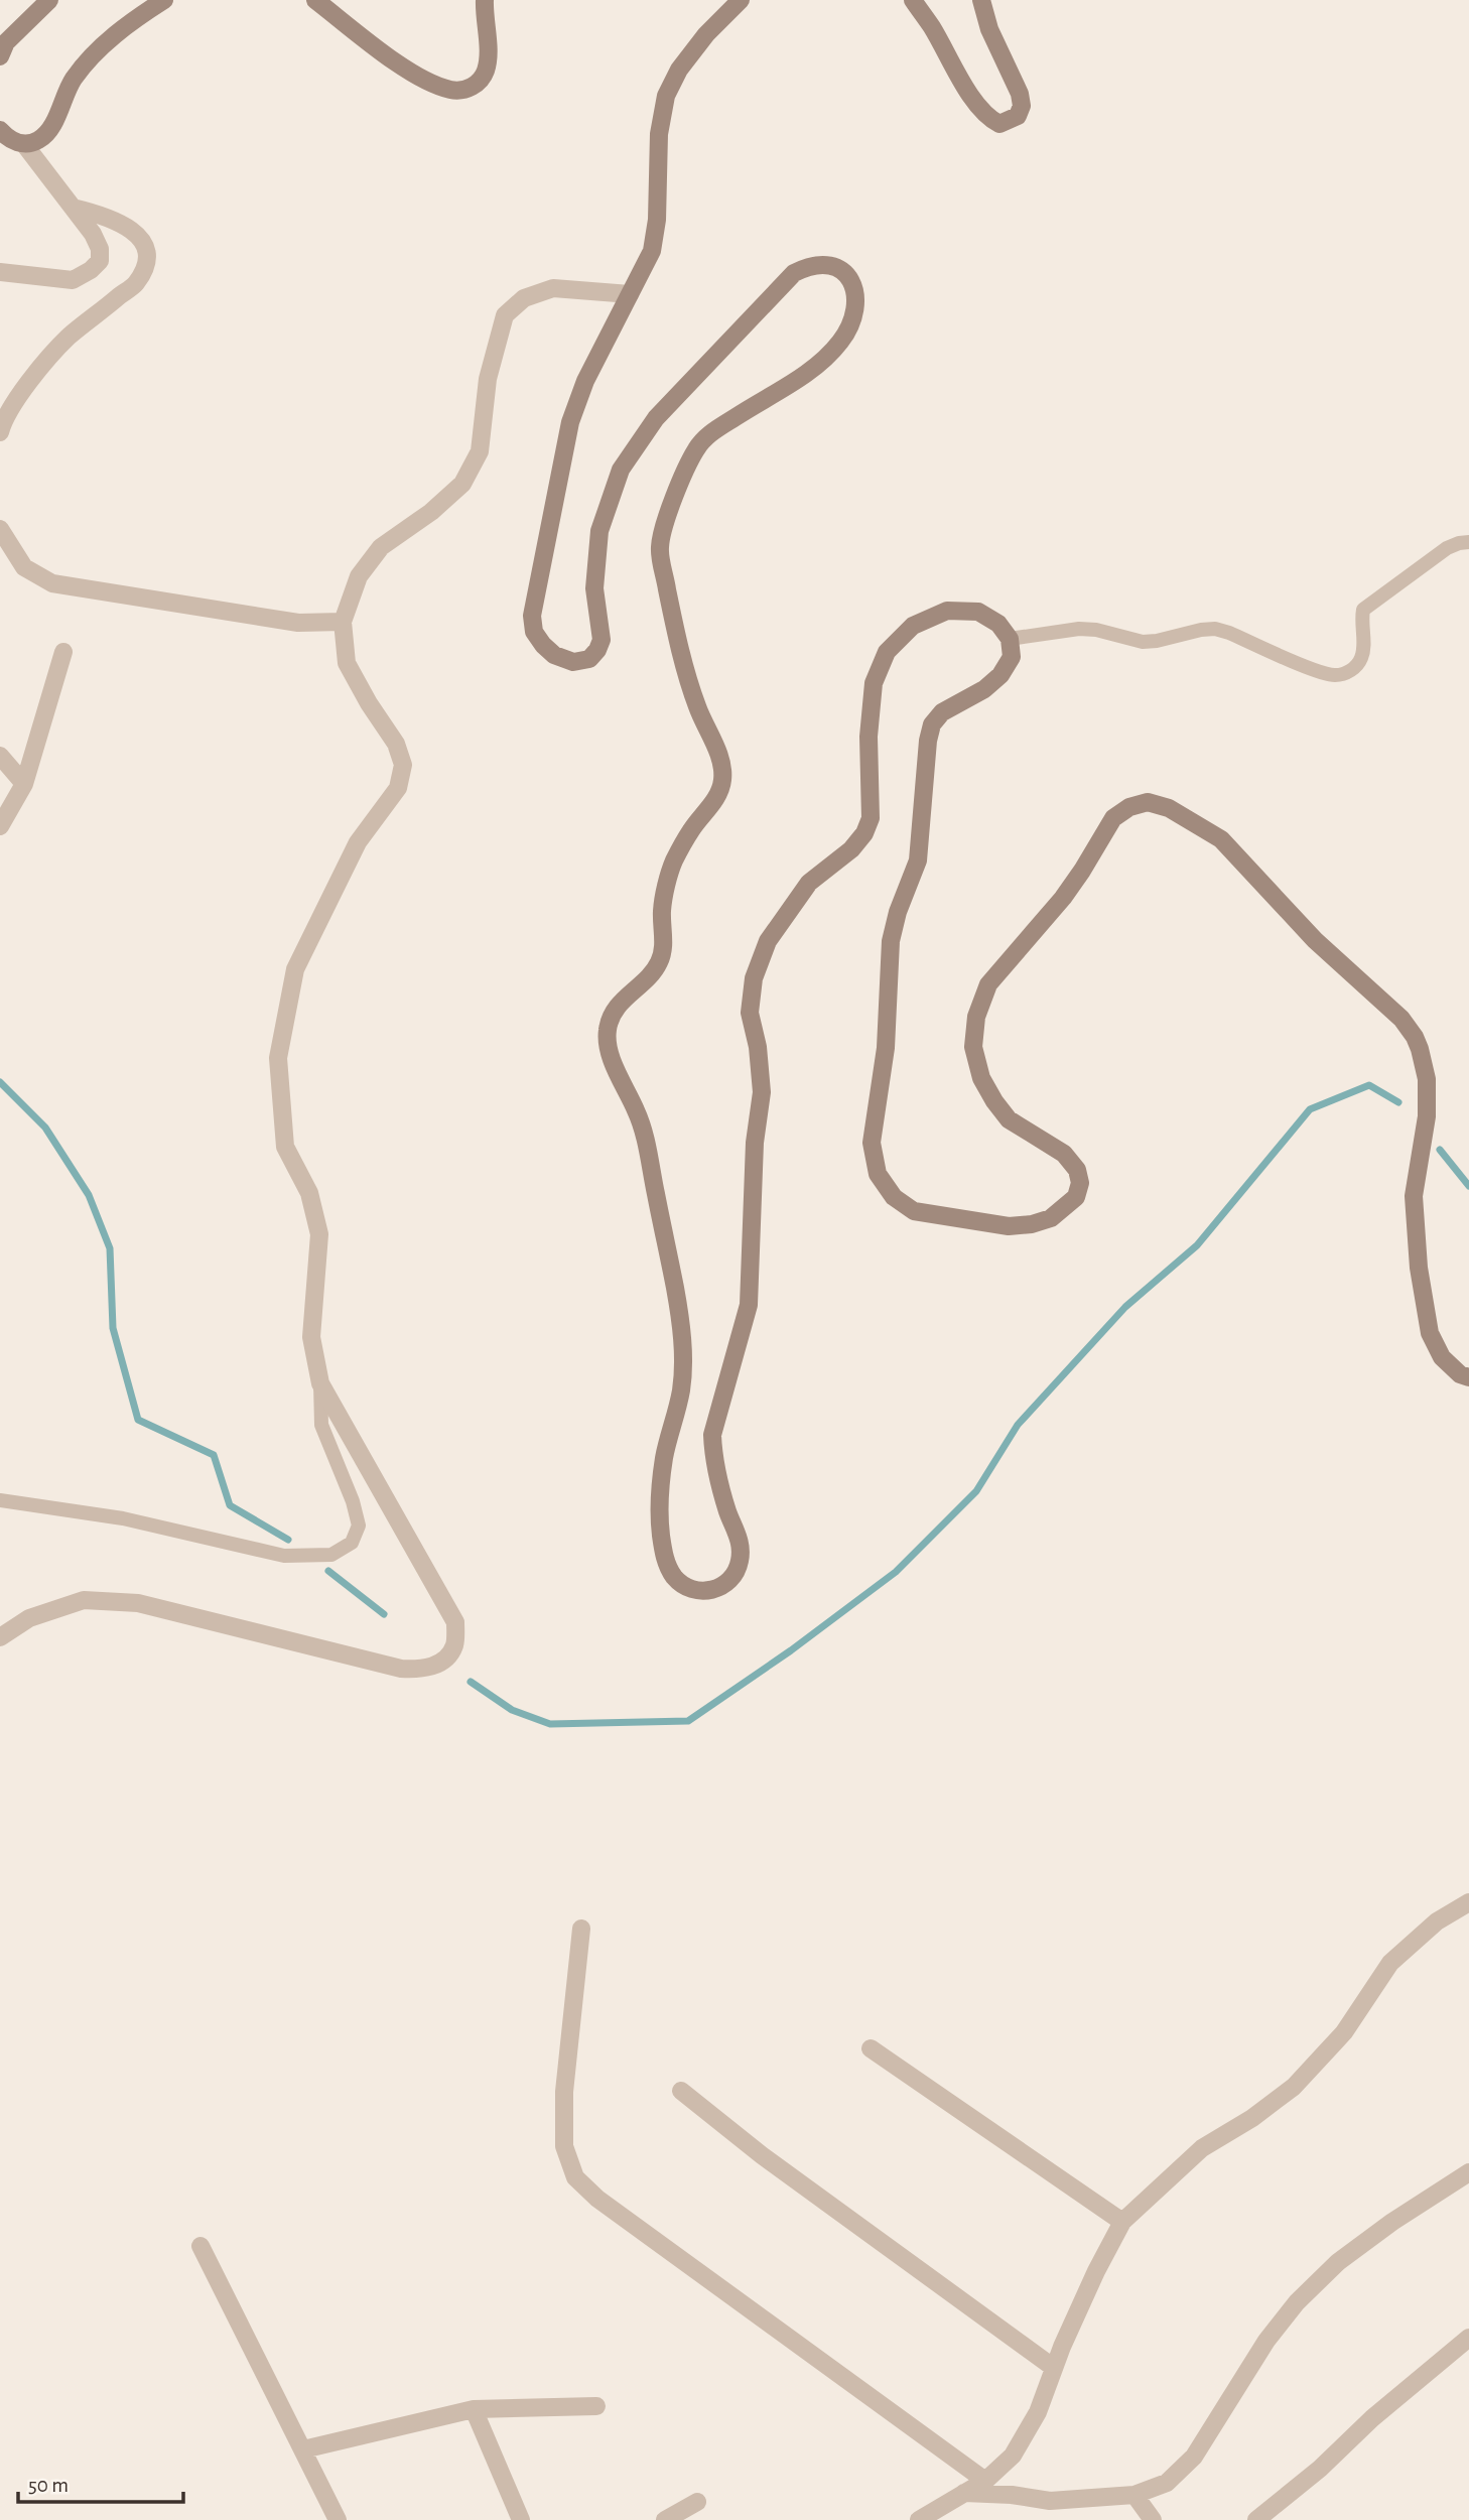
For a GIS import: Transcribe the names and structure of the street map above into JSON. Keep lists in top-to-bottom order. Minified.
{"scale_bar":"50 m"}
